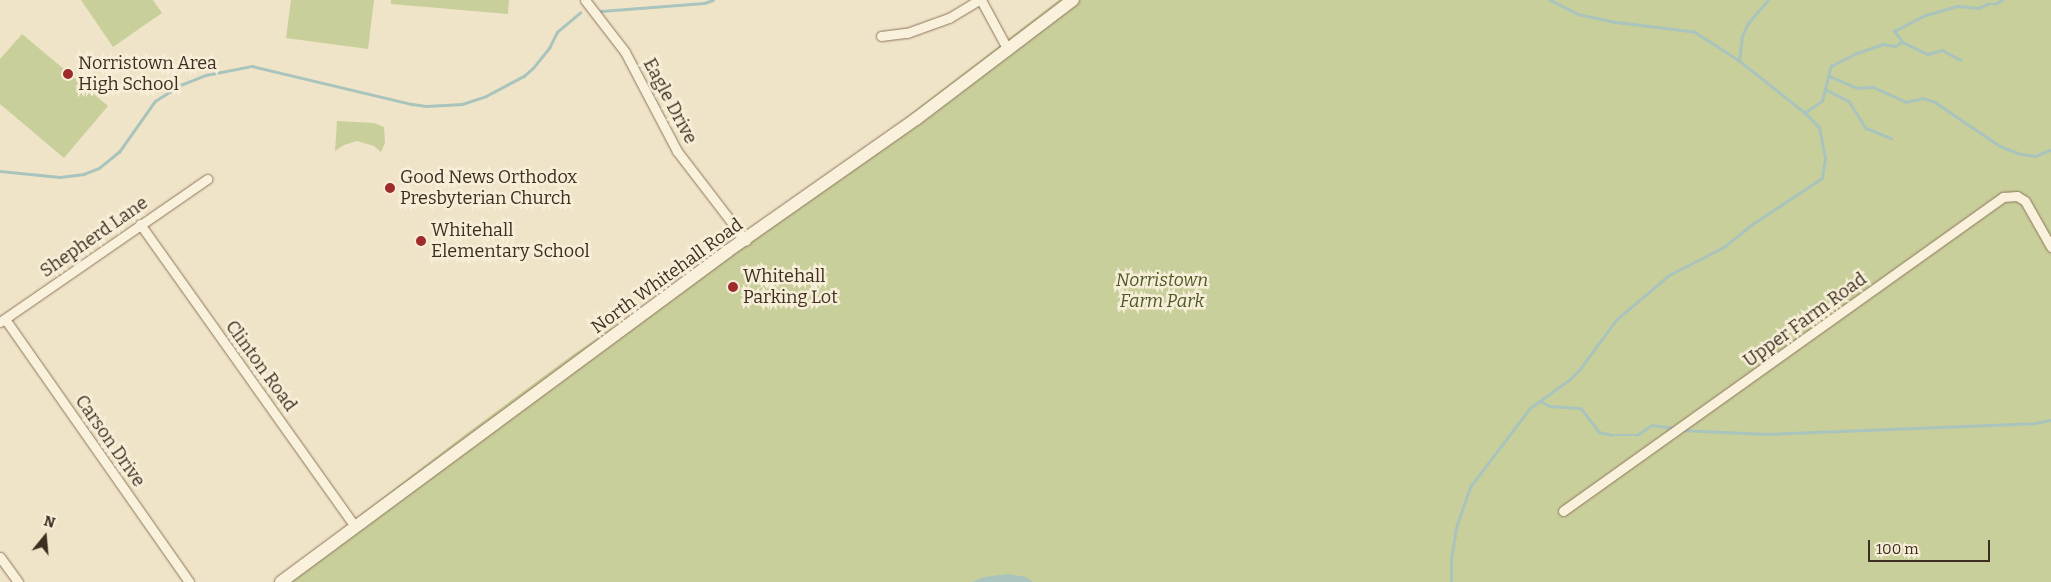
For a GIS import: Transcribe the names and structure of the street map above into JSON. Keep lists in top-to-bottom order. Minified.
{"streets":{"main road":["North Whitehall Road"],"street":["Eagle Drive","Shepherd Lane","Upper Farm Road","Clinton Road","Carson Drive"]},"crossings":[["Eagle Drive","North Whitehall Road"],["Shepherd Lane","Clinton Road"],["Shepherd Lane","Carson Drive"],["North Whitehall Road","Clinton Road"]],"parks":["Norristown Farm Park"],"places":["Norristown Area High School","Good News Orthodox Presbyterian Church","Whitehall Elementary School","Whitehall Parking Lot"],"scale_bar":"100 m","north":"top"}
